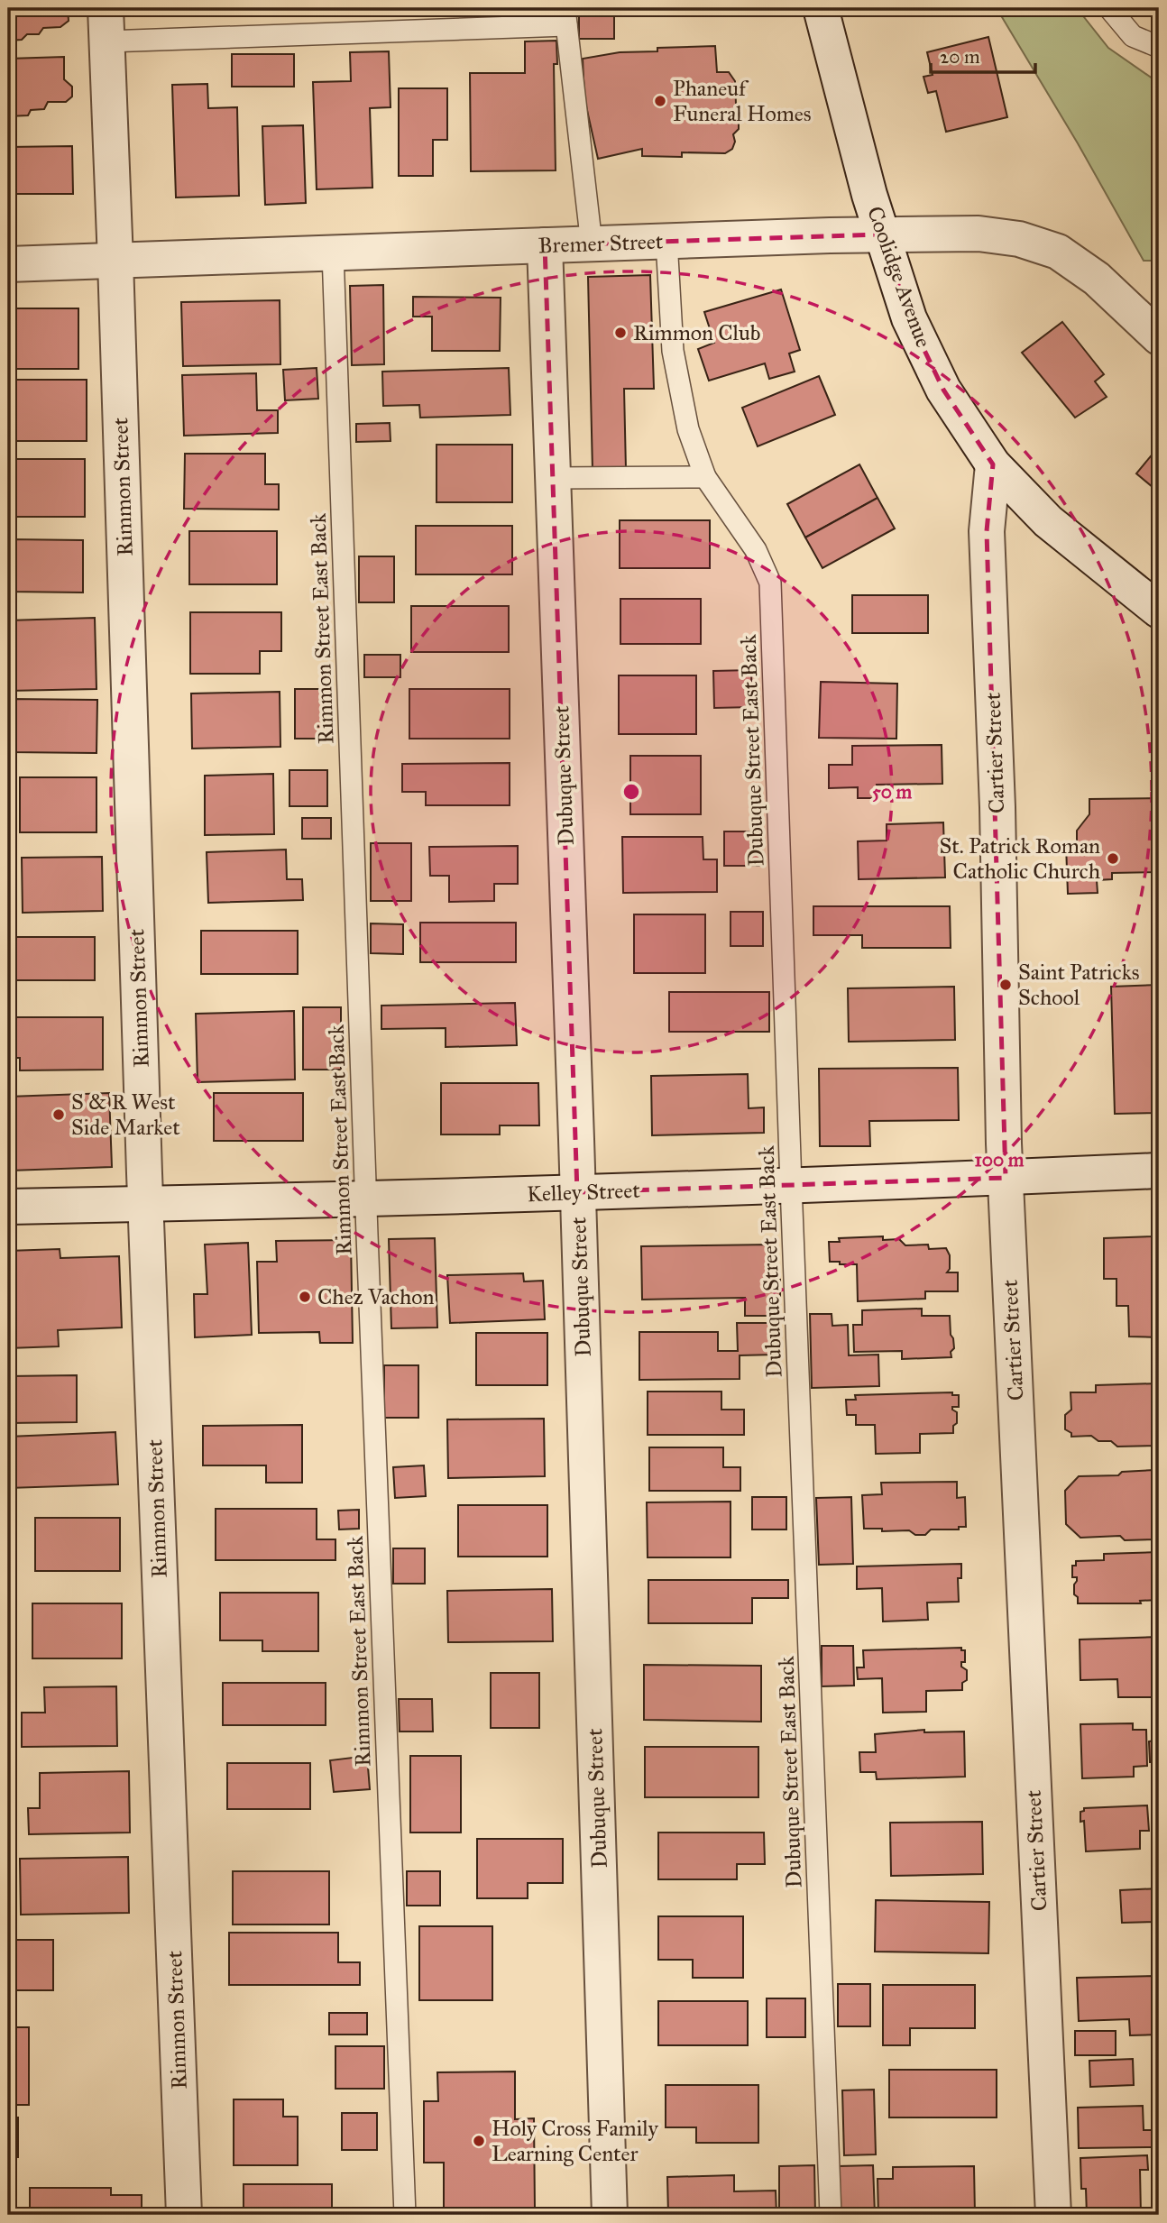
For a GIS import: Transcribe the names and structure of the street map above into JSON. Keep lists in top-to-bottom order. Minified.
{"streets":{"street":["Bremer Street","Coolidge Avenue","Rimmon Street","Cartier Street","Dubuque Street","Kelley Street"],"lane":["Rimmon Street East Back","Dubuque Street East Back"]},"crossings":[["Bremer Street","Coolidge Avenue"],["Bremer Street","Rimmon Street"],["Bremer Street","Rimmon Street East Back"],["Bremer Street","Dubuque Street East Back"],["Bremer Street","Dubuque Street"],["Coolidge Avenue","Cartier Street"],["Rimmon Street","Kelley Street"],["Rimmon Street East Back","Kelley Street"],["Dubuque Street East Back","Kelley Street"],["Cartier Street","Kelley Street"],["Dubuque Street","Kelley Street"]],"places":["Phaneuf Funeral Homes","Rimmon Club","St. Patrick Roman Catholic Church","Saint Patricks School","S & R West Side Market","Chez Vachon","Holy Cross Family Learning Center"],"scale_bar":"20 m","rings":["50 m","100 m"]}
